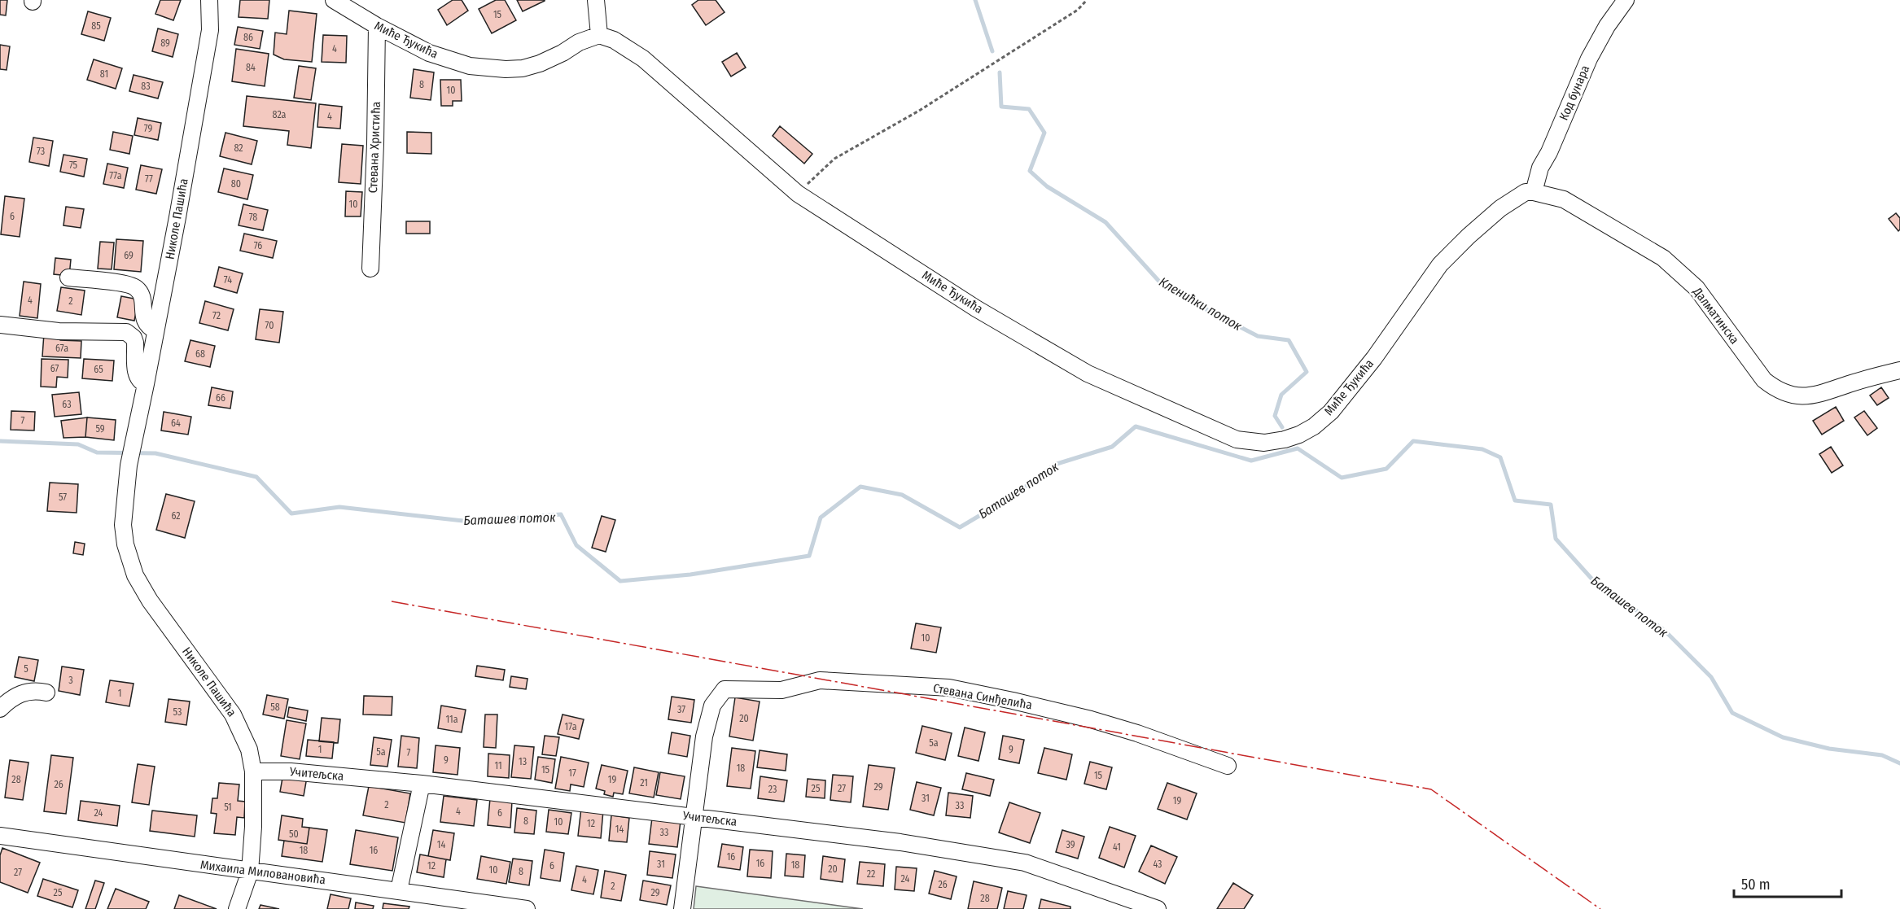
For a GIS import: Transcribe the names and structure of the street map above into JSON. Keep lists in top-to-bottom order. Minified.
{"streets":{"street":["Миће Ђукића","Код бунара","Стевана Христића","Николе Пашића","Далматинска","Стевана Синђелића","Учитељска","Михаила Миловановића"]},"crossings":[["Миће Ђукића","Код бунара"],["Миће Ђукића","Стевана Христића"],["Миће Ђукића","Далматинска"],["Код бунара","Далматинска"],["Николе Пашића","Учитељска"],["Николе Пашића","Михаила Миловановића"],["Стевана Синђелића","Учитељска"]],"water":["Кленићки поток","Баташев поток"],"house_numbers":["15","85","86","89","4","84","81","8","83","10","82a","4","79","82","73","75","77a","77","80","10","6","78","76","69","74","4","2","72","70","67a","68","67","65","66","63","7","64","59","57","62","10","5","3","1","58","37","53","20","11a","17a","5a","1","9","5a","7","9","13","11","18","15","17","15","28","19","21","26","29","25","27","23","31","19","2","33","51","4","24","6","8","10","12","14","33","50","14","39","41","18","16","16","16","31","43","18","12","6","20","10","8","27","22","24","4","26","2","25","29","28"],"scale_bar":"50 m"}
